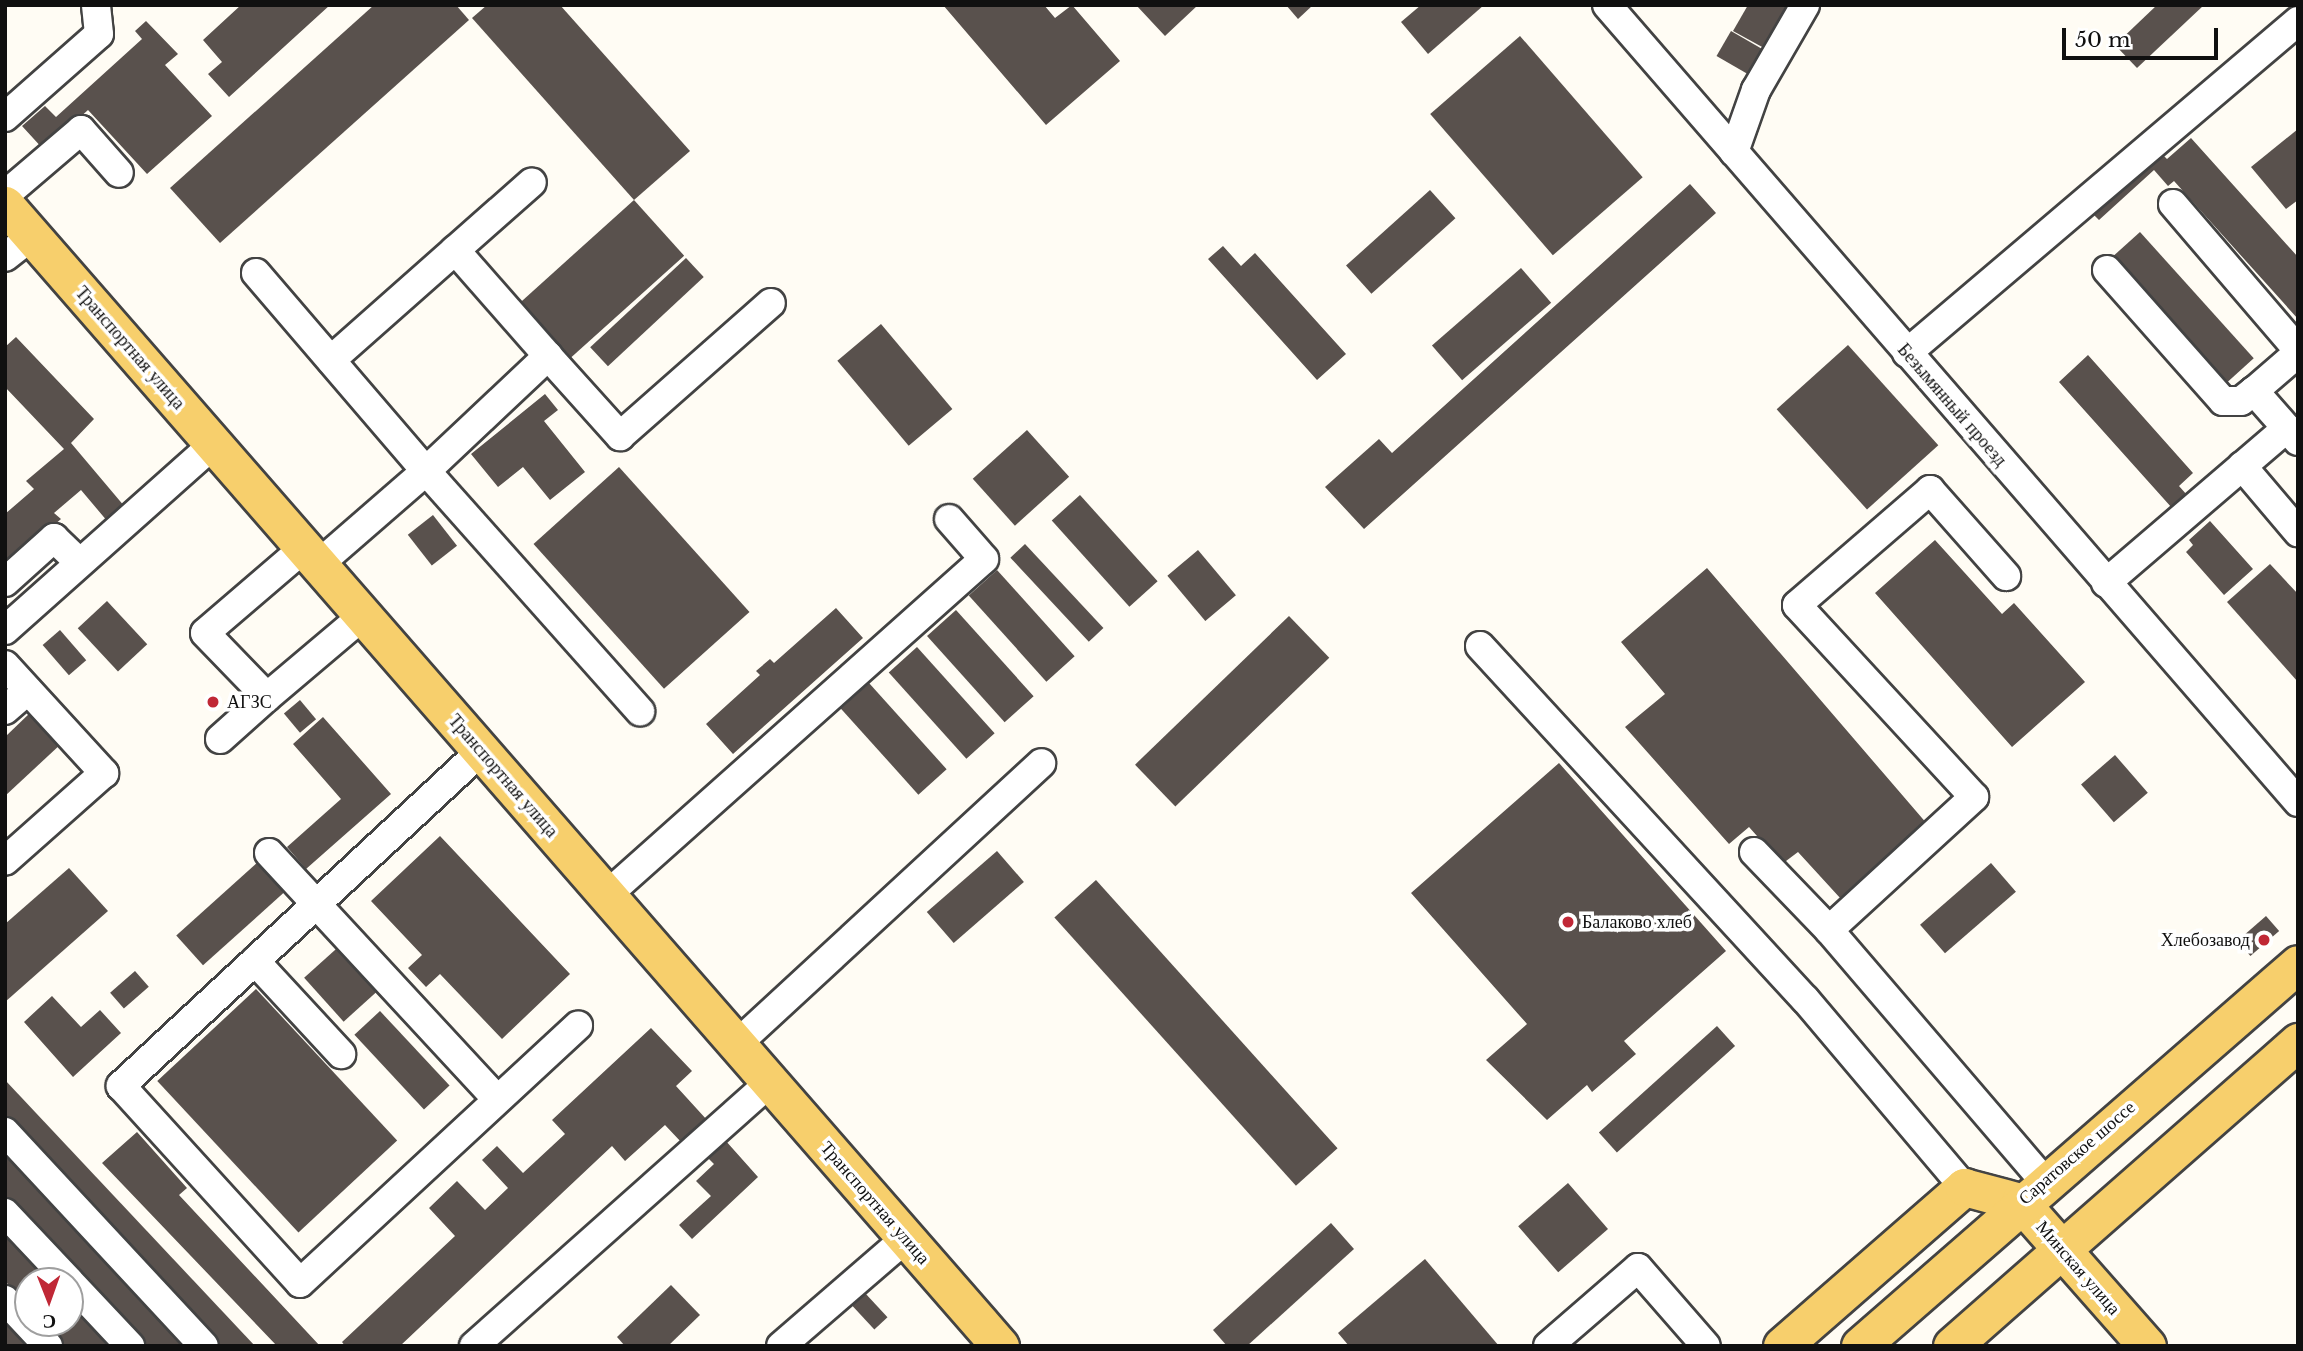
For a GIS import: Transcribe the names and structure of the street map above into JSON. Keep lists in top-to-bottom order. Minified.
{"streets":{"main road":["Транспортная улица","Саратовское шоссе","Минская улица"],"street":["Безымянный проезд"]},"crossings":[["Саратовское шоссе","Минская улица"]],"places":["АГЗС","Балаково хлеб","Хлебозавод"],"scale_bar":"50 m","north":"bottom"}
